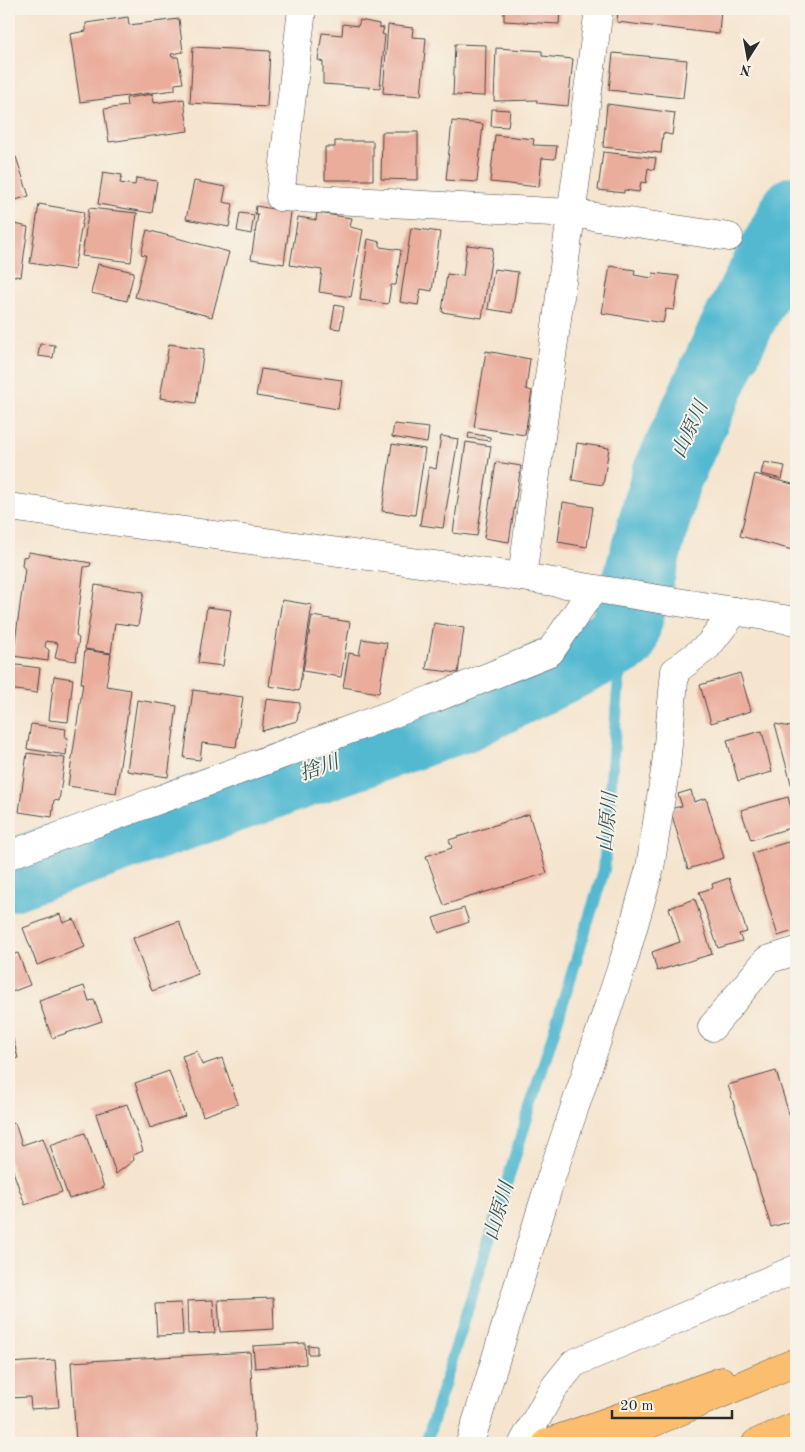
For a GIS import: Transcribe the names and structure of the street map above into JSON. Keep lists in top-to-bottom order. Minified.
{"water":["山原川","捨川"],"scale_bar":"20 m","north":"bottom"}
